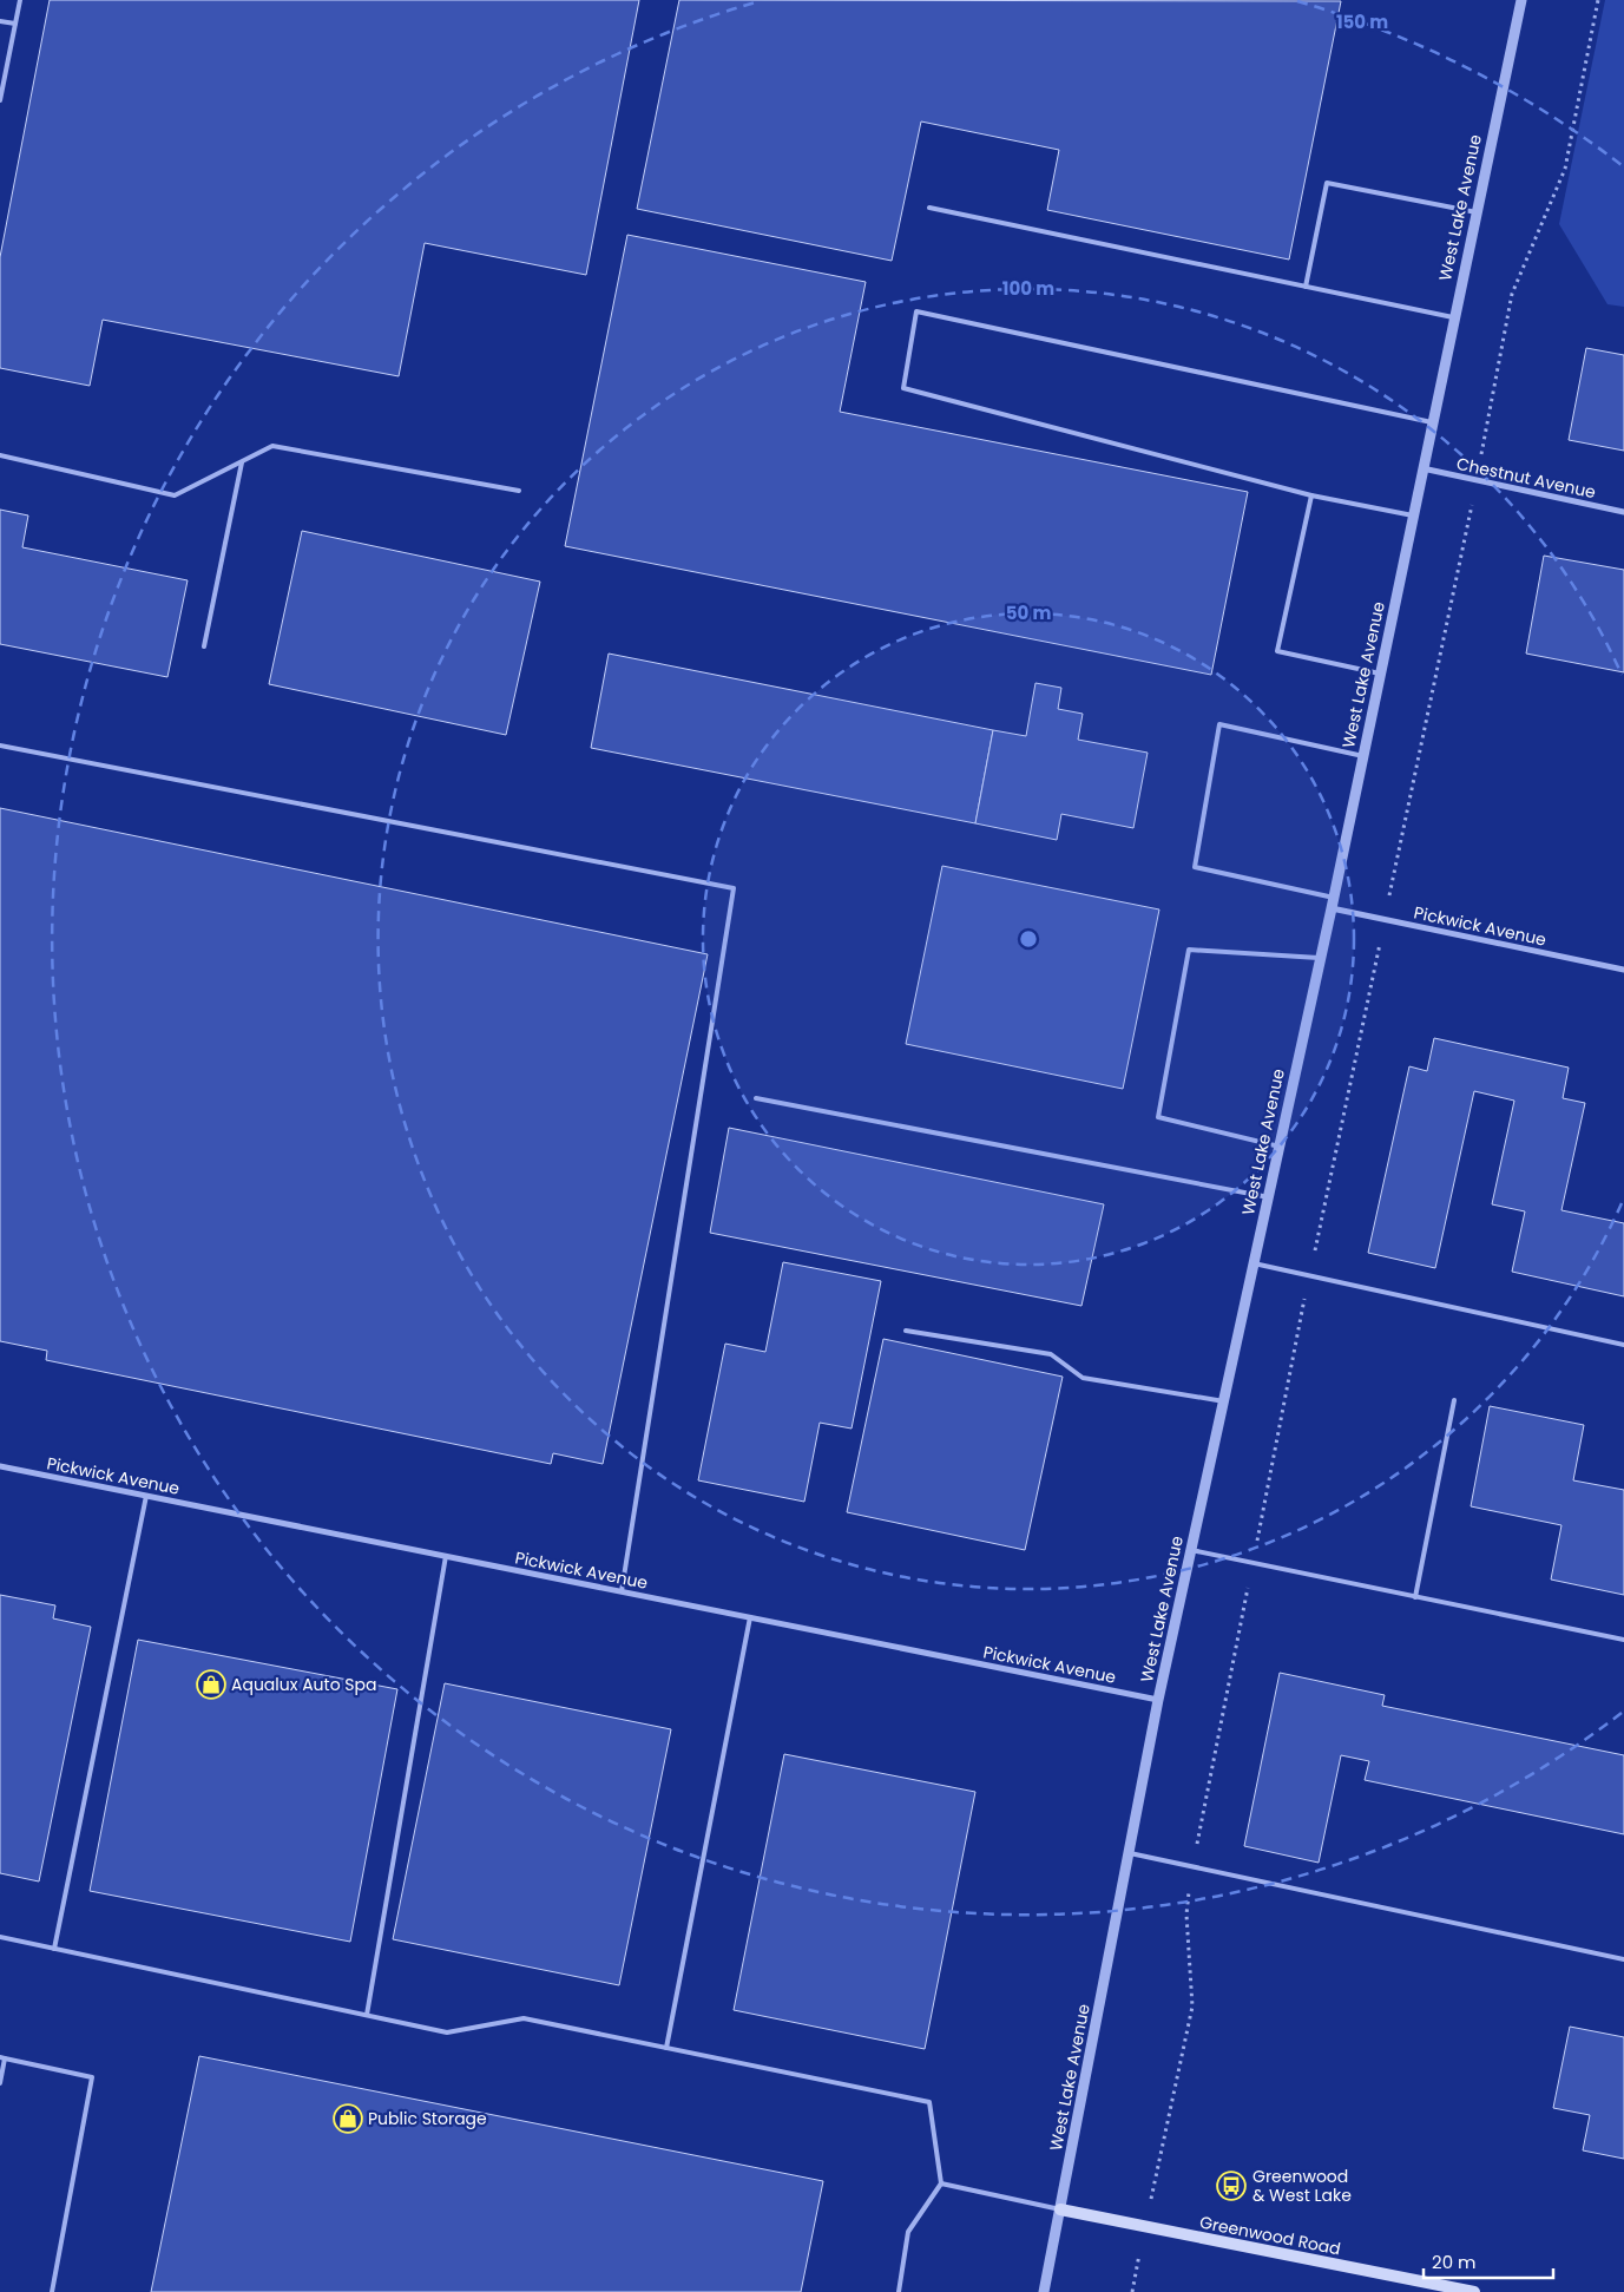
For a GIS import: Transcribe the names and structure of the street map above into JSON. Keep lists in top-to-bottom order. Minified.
{"streets":{"main road":["Greenwood Road"],"street":["West Lake Avenue","Chestnut Avenue","Pickwick Avenue"]},"crossings":[["West Lake Avenue","Chestnut Avenue"],["West Lake Avenue","Pickwick Avenue"],["West Lake Avenue","Greenwood Road"]],"places":{"shop":["Aqualux Auto Spa","Public Storage"],"bus stop":["Greenwood & West Lake"]},"scale_bar":"20 m","rings":["150 m","100 m","50 m"]}
